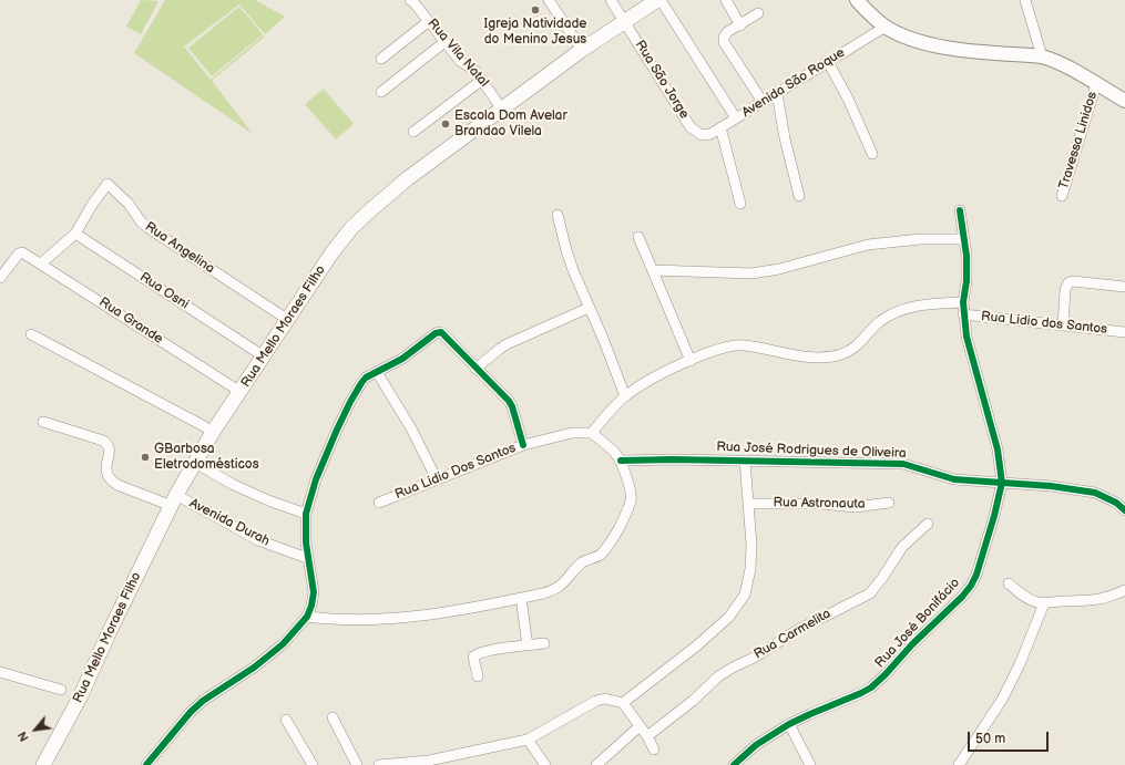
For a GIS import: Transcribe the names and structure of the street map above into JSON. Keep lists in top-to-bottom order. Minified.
{"streets":{"main road":["Rua Mello Moraes Filho"],"street":["Rua Vila Natal","Rua São Jorge","Avenida São Roque","Travessa Linidos","Rua Angelina","Rua Osni","Rua Grande","Rua Lidio dos Santos","Rua José Rodrigues de Oliveira","Rua Lidio Dos Santos","Rua Astronauta","Avenida Durah","Rua José Bonifácio","Rua Carmelita"]},"crossings":[["Rua Vila Natal","Rua Mello Moraes Filho"],["Rua São Jorge","Avenida São Roque"],["Rua São Jorge","Rua Mello Moraes Filho"],["Rua Angelina","Rua Osni"],["Rua Angelina","Rua Mello Moraes Filho"],["Rua Osni","Rua Mello Moraes Filho"],["Rua Grande","Rua Mello Moraes Filho"],["Rua Lidio dos Santos","Rua Lidio Dos Santos"],["Rua Lidio dos Santos","Rua José Bonifácio"],["Rua Mello Moraes Filho","Avenida Durah"],["Rua José Rodrigues de Oliveira","Rua José Bonifácio"],["Rua Lidio Dos Santos","Rua José Bonifácio"]],"places":["Igreja Natividade do Menino Jesus","Escola Dom Avelar Brandao Vilela","GBarbosa Eletrodomésticos"],"scale_bar":"50 m","north":"bottom left"}
